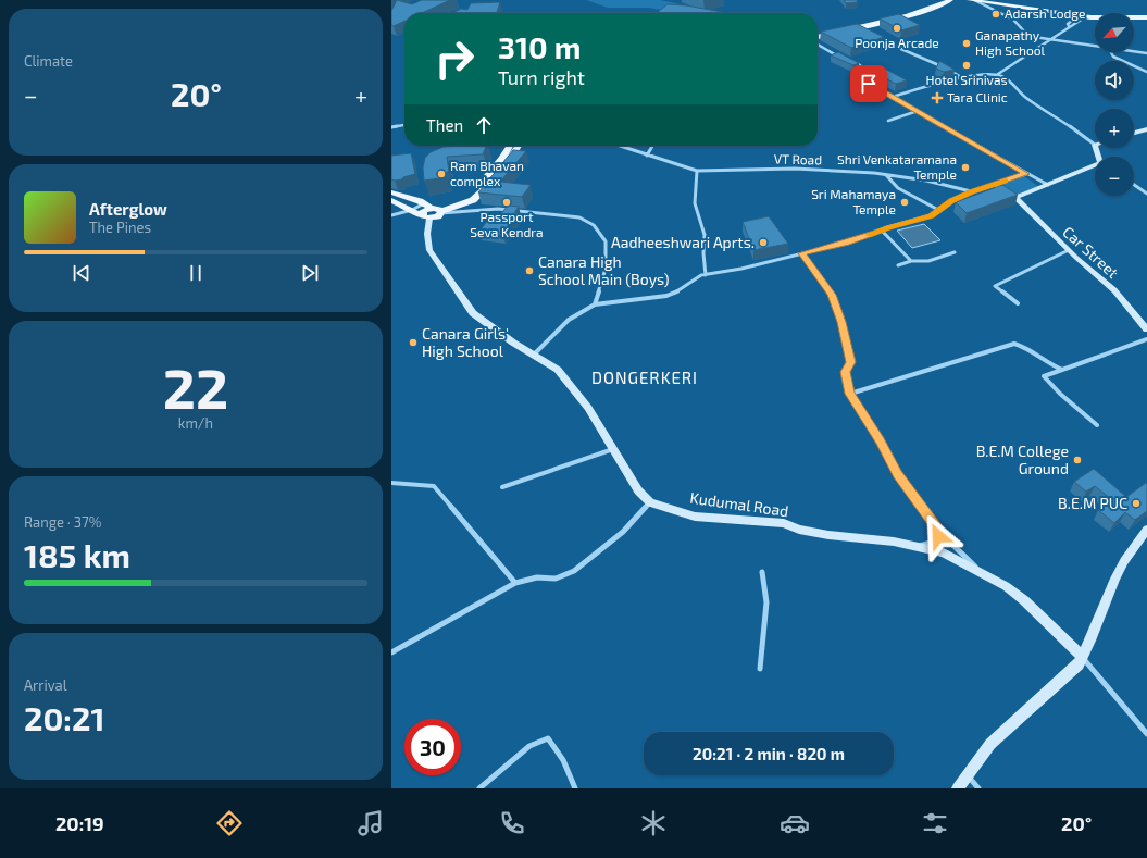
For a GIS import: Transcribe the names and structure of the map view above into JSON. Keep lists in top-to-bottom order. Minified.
{"streets":{"street":["VT Road","Car Street","Kudumal Road"]},"crossings":[["VT Road","Car Street"]],"districts":["DONGERKERI"],"places":{"other":["Adarsh Lodge","Poonja Arcade","Ganapathy High School","Hotel Srinivas","Shri Venkataramana Temple","Ram Bhavan complex","Passport Seva Kendra","Sri Mahamaya Temple","Aadheeshwari Aprts.","Canara High School Main (Boys)","Canara Girls' High School","B.E.M College Ground","B.E.M PUC"],"health":["Tara Clinic"]},"north":"bottom left","page":{"tile":["Climate",["22","km/h"],["Range · 37%","185 km"],["Arrival","20:21"]],"map_buttons":["+","−"],"turn":["310 m","Turn right"],"heat":["−","20°","+"],"then":"Then","song":["Afterglow","The Pines"],"limit":"30","trip":"20:21 · 2 min · 820 m","tabs":["20:19","20°"]}}
